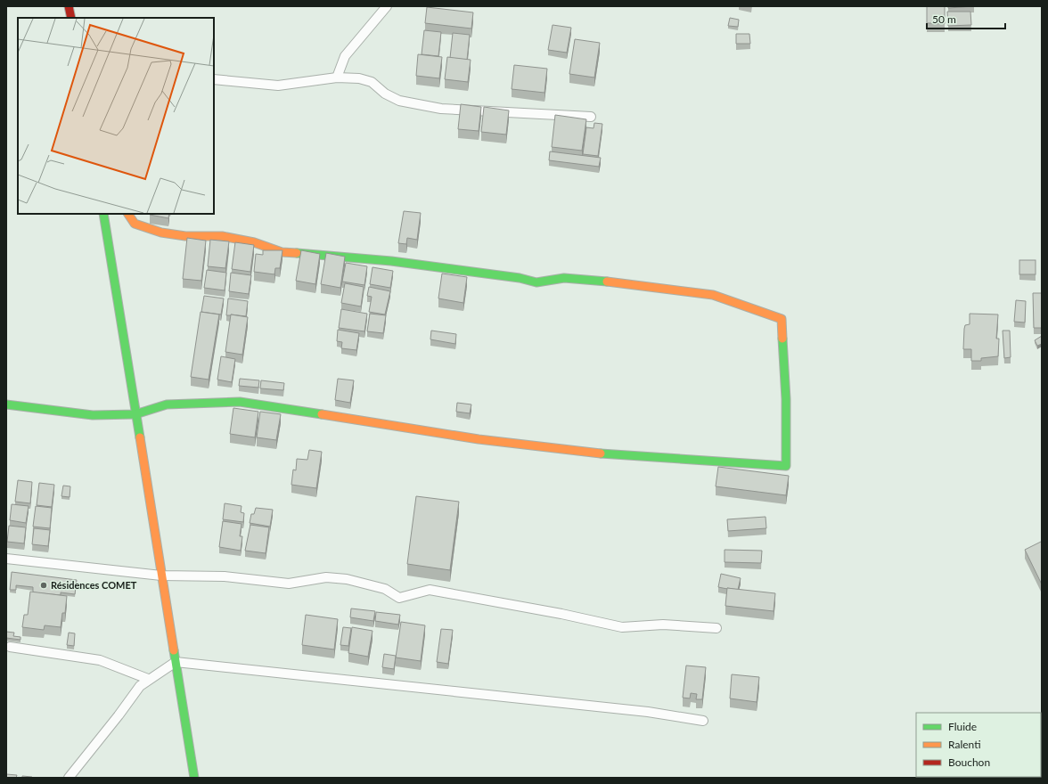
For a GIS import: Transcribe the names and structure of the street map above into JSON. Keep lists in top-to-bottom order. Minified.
{"places":["Résidences COMET"],"legend":["Fluide","Ralenti","Bouchon"],"scale_bar":"50 m"}
